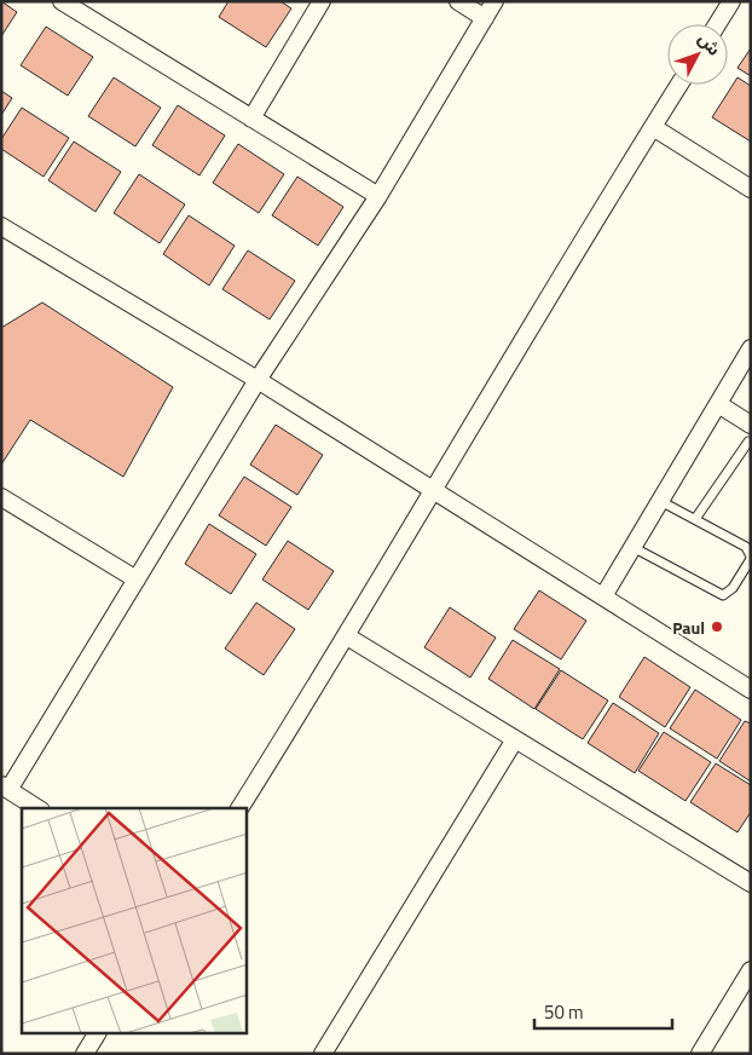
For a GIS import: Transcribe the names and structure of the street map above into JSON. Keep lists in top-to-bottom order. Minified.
{"places":["Paul"],"scale_bar":"50 m","north":"top right"}
